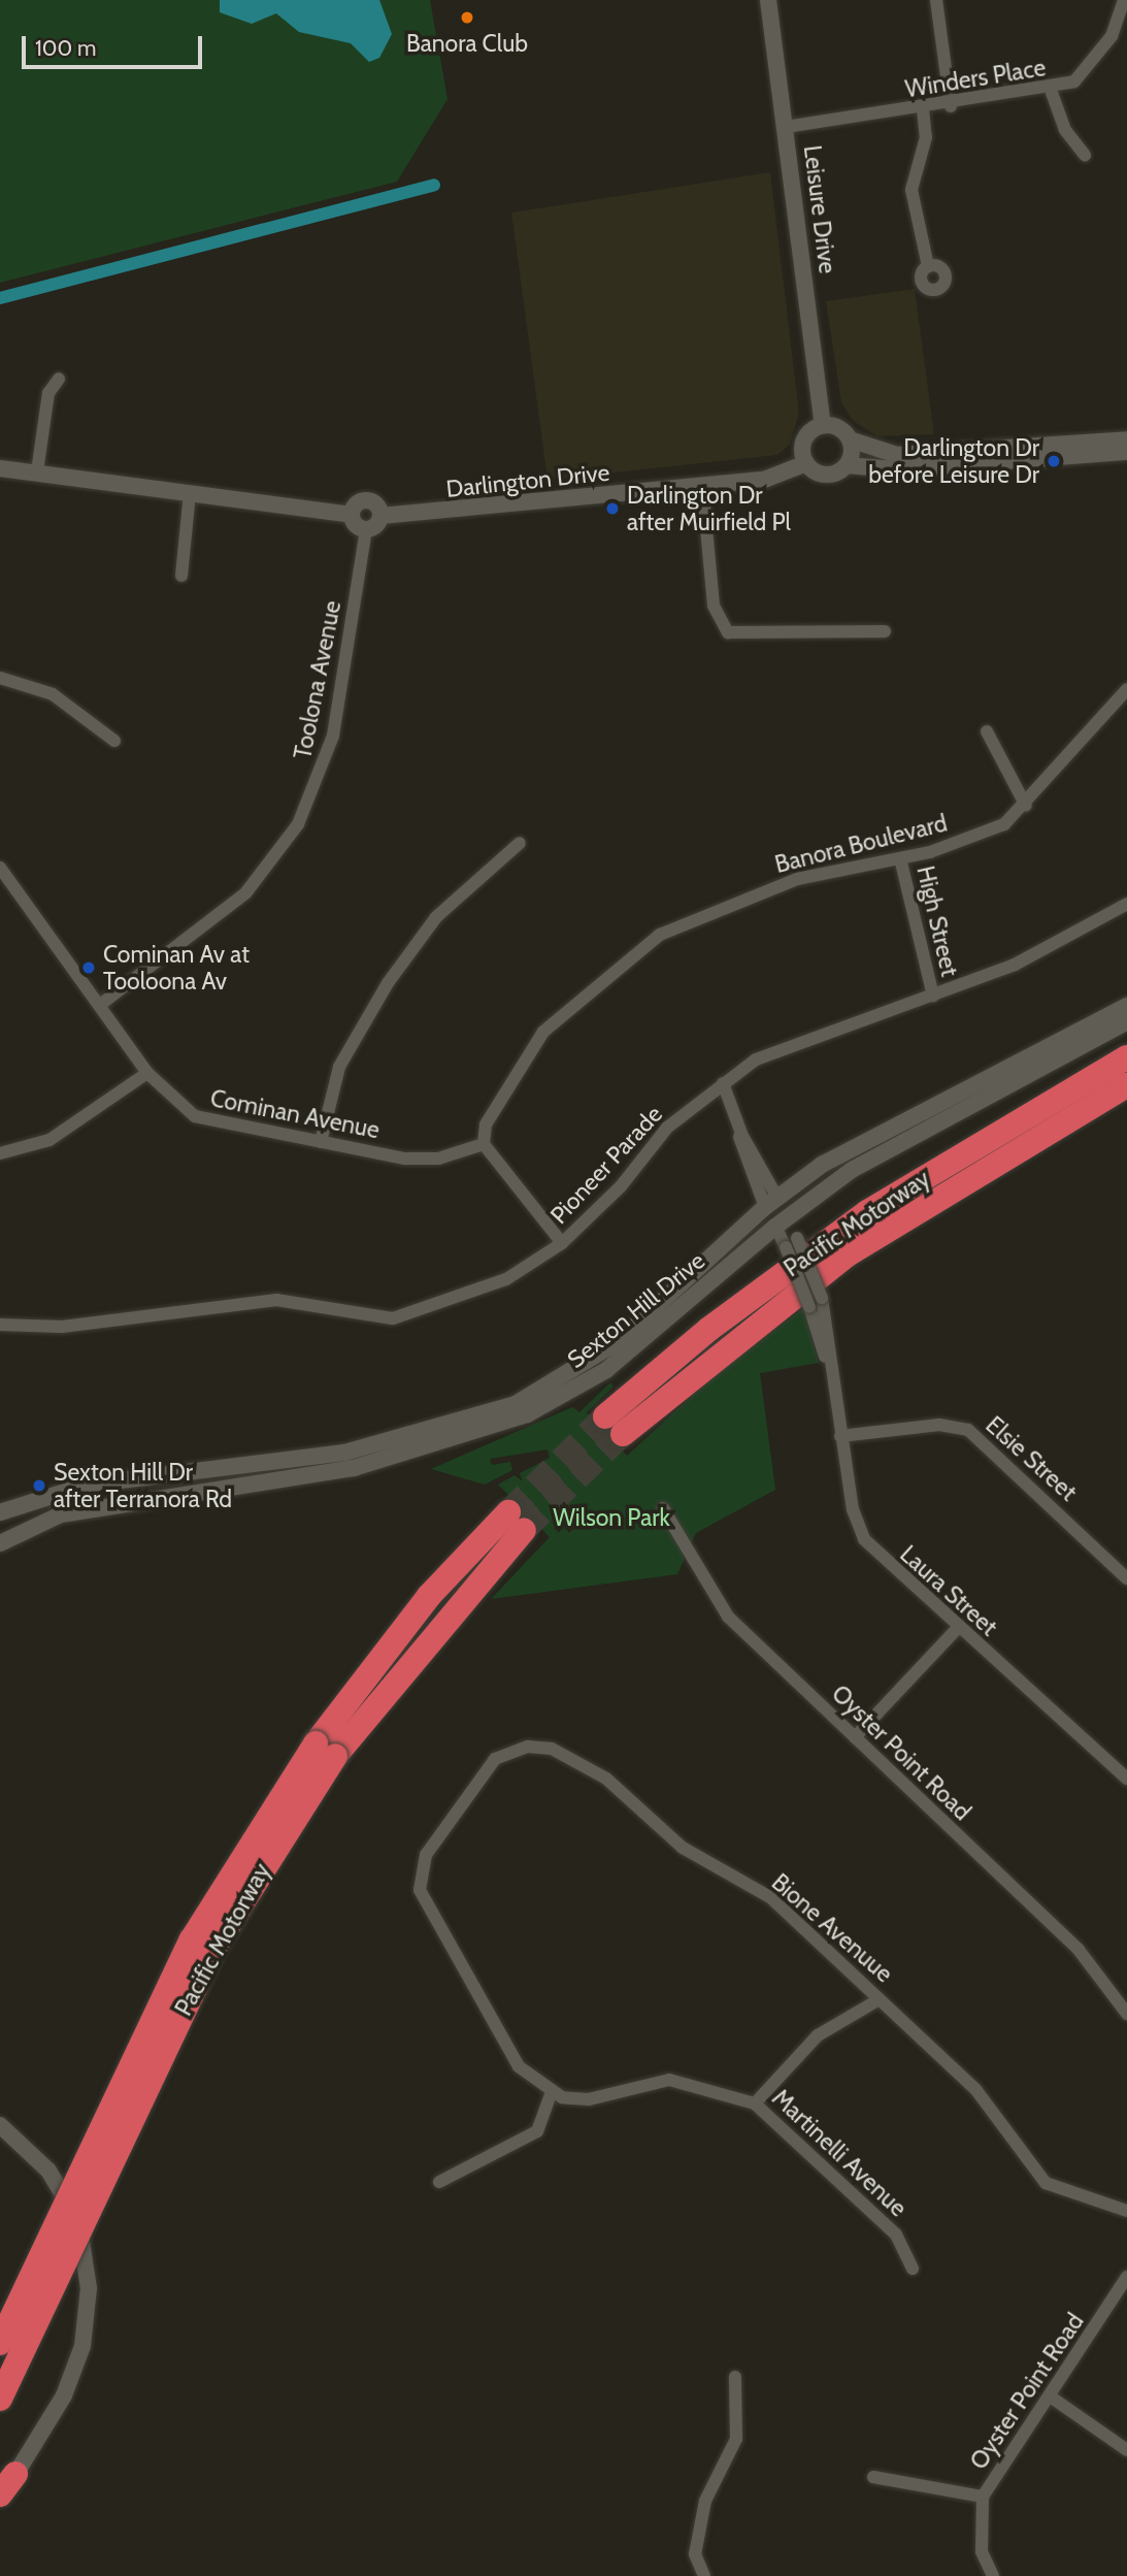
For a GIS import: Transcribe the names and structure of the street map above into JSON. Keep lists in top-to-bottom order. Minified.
{"streets":{"highway":["Pacific Motorway"],"street":["Winders Place","Leisure Drive","Darlington Drive","Toolona Avenue","Banora Boulevard","High Street","Cominan Avenue","Pioneer Parade","Sexton Hill Drive","Elsie Street","Laura Street","Oyster Point Road","Bione Avenuue","Martinelli Avenue"]},"crossings":[["Winders Place","Leisure Drive"],["Leisure Drive","Darlington Drive"],["Toolona Avenue","Cominan Avenue"],["Banora Boulevard","High Street"],["Banora Boulevard","Cominan Avenue"],["High Street","Pioneer Parade"],["Sexton Hill Drive","Laura Street"],["Elsie Street","Laura Street"],["Bione Avenuue","Martinelli Avenue"]],"parks":["Wilson Park"],"places":["Banora Club","Darlington Dr before Leisure Dr","Darlington Dr after Muirfield Pl","Cominan Av at Tooloona Av","Sexton Hill Dr after Terranora Rd"],"scale_bar":"100 m"}
